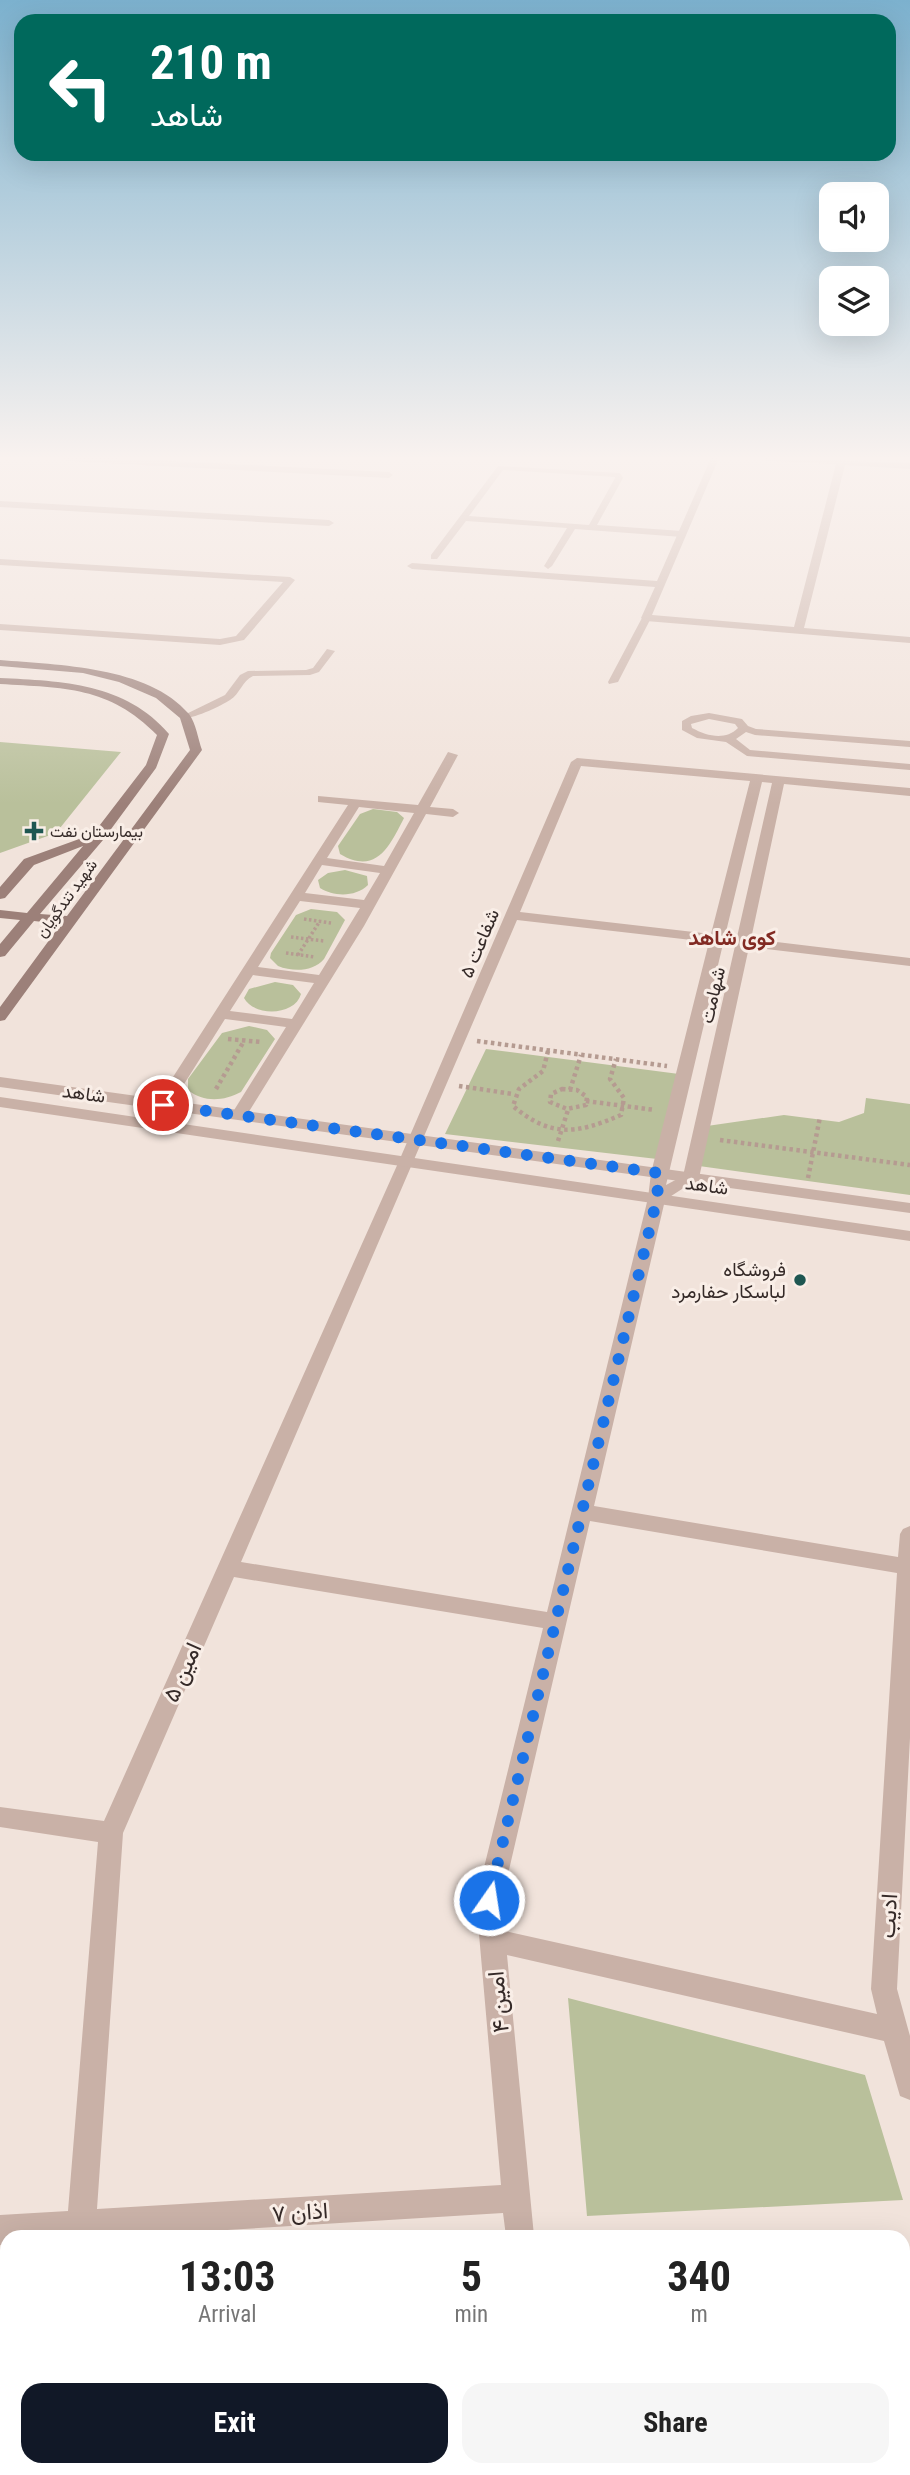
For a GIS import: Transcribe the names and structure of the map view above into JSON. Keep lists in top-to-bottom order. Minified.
{"streets":{"main road":["شهید تندگویان"],"street":["شفاعت ۵","شهامت","شاهد","امین ۵","ادیب","امین ۴","اذان ۷"]},"crossings":[["شفاعت ۵","شهامت"],["شفاعت ۵","شاهد"],["شفاعت ۵","امین ۵"],["شهامت","شاهد"],["شهامت","امین ۴"],["شاهد","امین ۵"],["شاهد","امین ۴"],["امین ۴","اذان ۷"]],"districts":["کوی شاهد"],"places":{"health":["بیمارستان نفت"],"other":["فروشگاه لباسکار حفارمرد"]},"page":{"turn":["210 m","شاهد"],"eta":["13:03","Arrival","5","min","340","m"],"buttons":["Exit","Share"]}}
